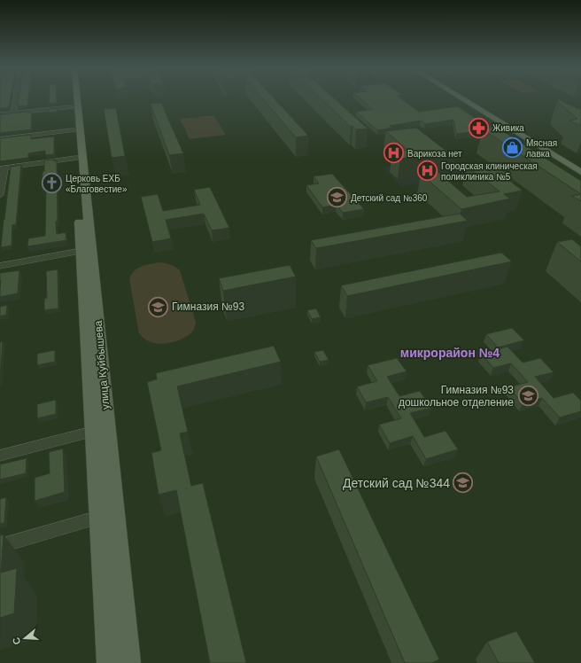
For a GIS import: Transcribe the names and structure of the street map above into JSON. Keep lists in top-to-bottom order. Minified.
{"streets":{"main road":["улица Куйбышева"]},"districts":["микрорайон №4"],"places":{"pharmacy":["Живика"],"shop":["Мясная лавка"],"hospital":["Варикоза нет","Городская клиническая поликлиника №5"],"church":["Церковь ЕХБ «Благовестие»"],"school or university":["Детский сад №360","Гимназия №93","Гимназия №93 дошкольное отделение","Детский сад №344"]},"north":"left"}
